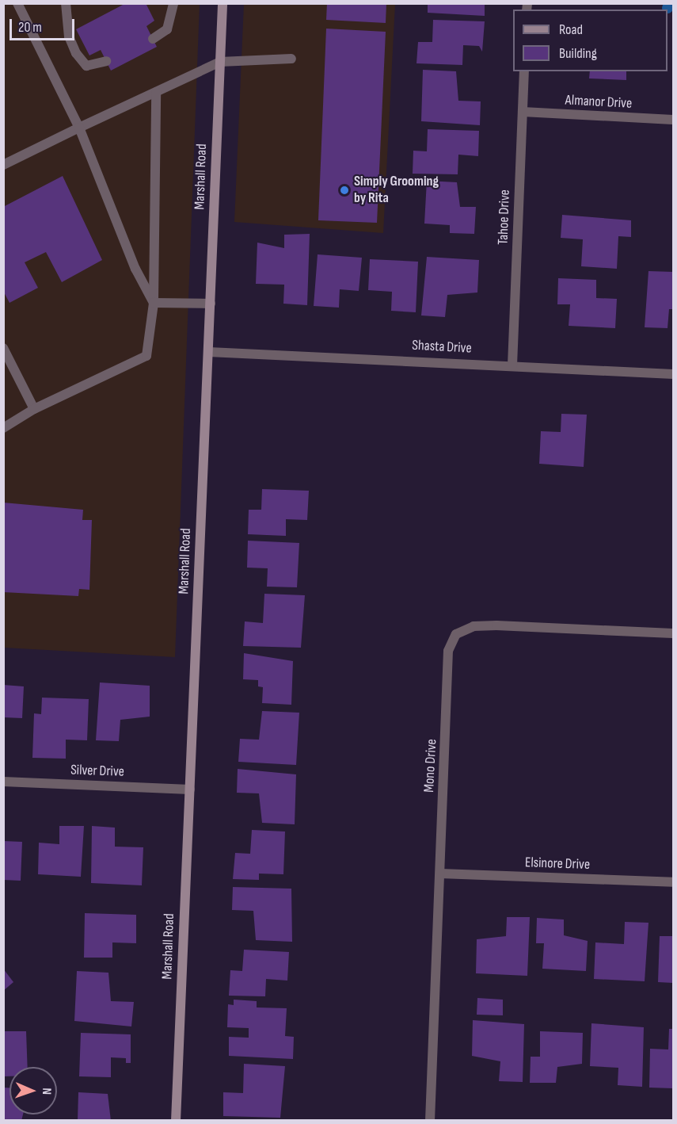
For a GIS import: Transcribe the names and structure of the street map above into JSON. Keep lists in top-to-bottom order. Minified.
{"streets":{"street":["Almanor Drive","Marshall Road","Tahoe Drive","Shasta Drive","Mono Drive","Silver Drive","Elsinore Drive"]},"crossings":[["Almanor Drive","Tahoe Drive"],["Marshall Road","Shasta Drive"],["Marshall Road","Silver Drive"],["Tahoe Drive","Shasta Drive"],["Mono Drive","Elsinore Drive"]],"places":["Simply Grooming by Rita"],"legend":["Road","Building"],"scale_bar":"20 m","north":"right"}
